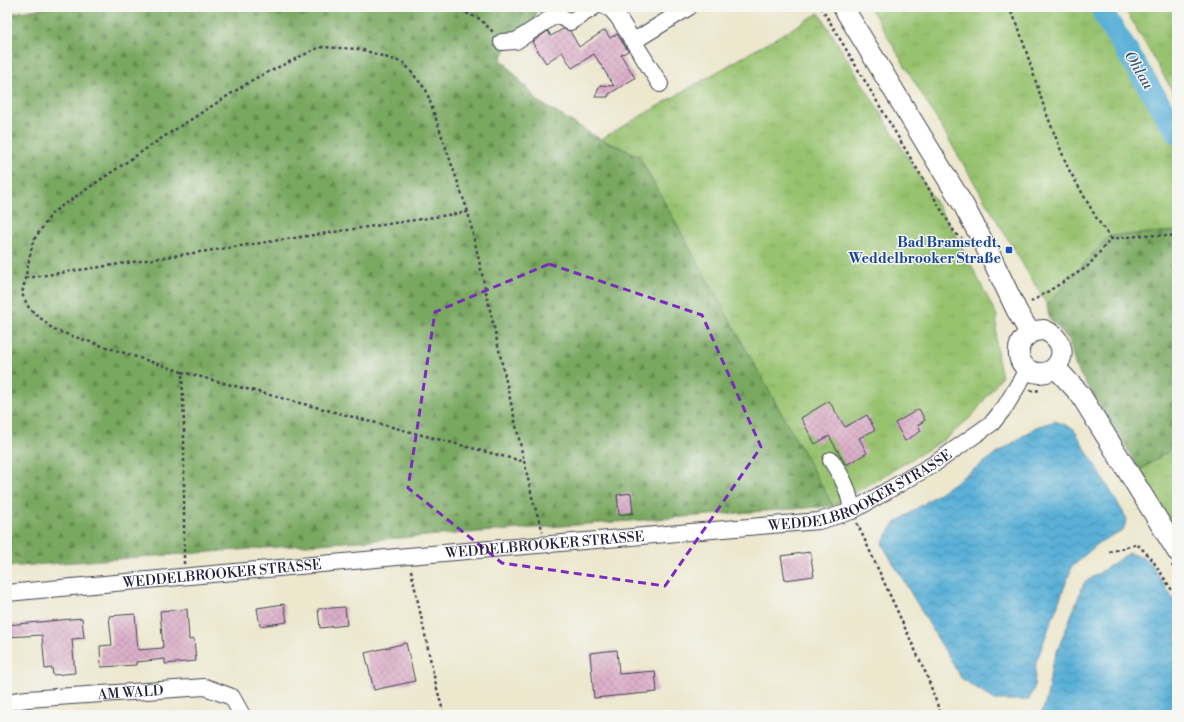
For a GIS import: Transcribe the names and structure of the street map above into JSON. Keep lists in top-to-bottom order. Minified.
{"streets":{"street":["WEDDELBROOKER STRASSE","AM WALD"]},"water":["Ohlau"],"places":{"transit":["Bad Bramstedt, Weddelbrooker Straße"]}}
